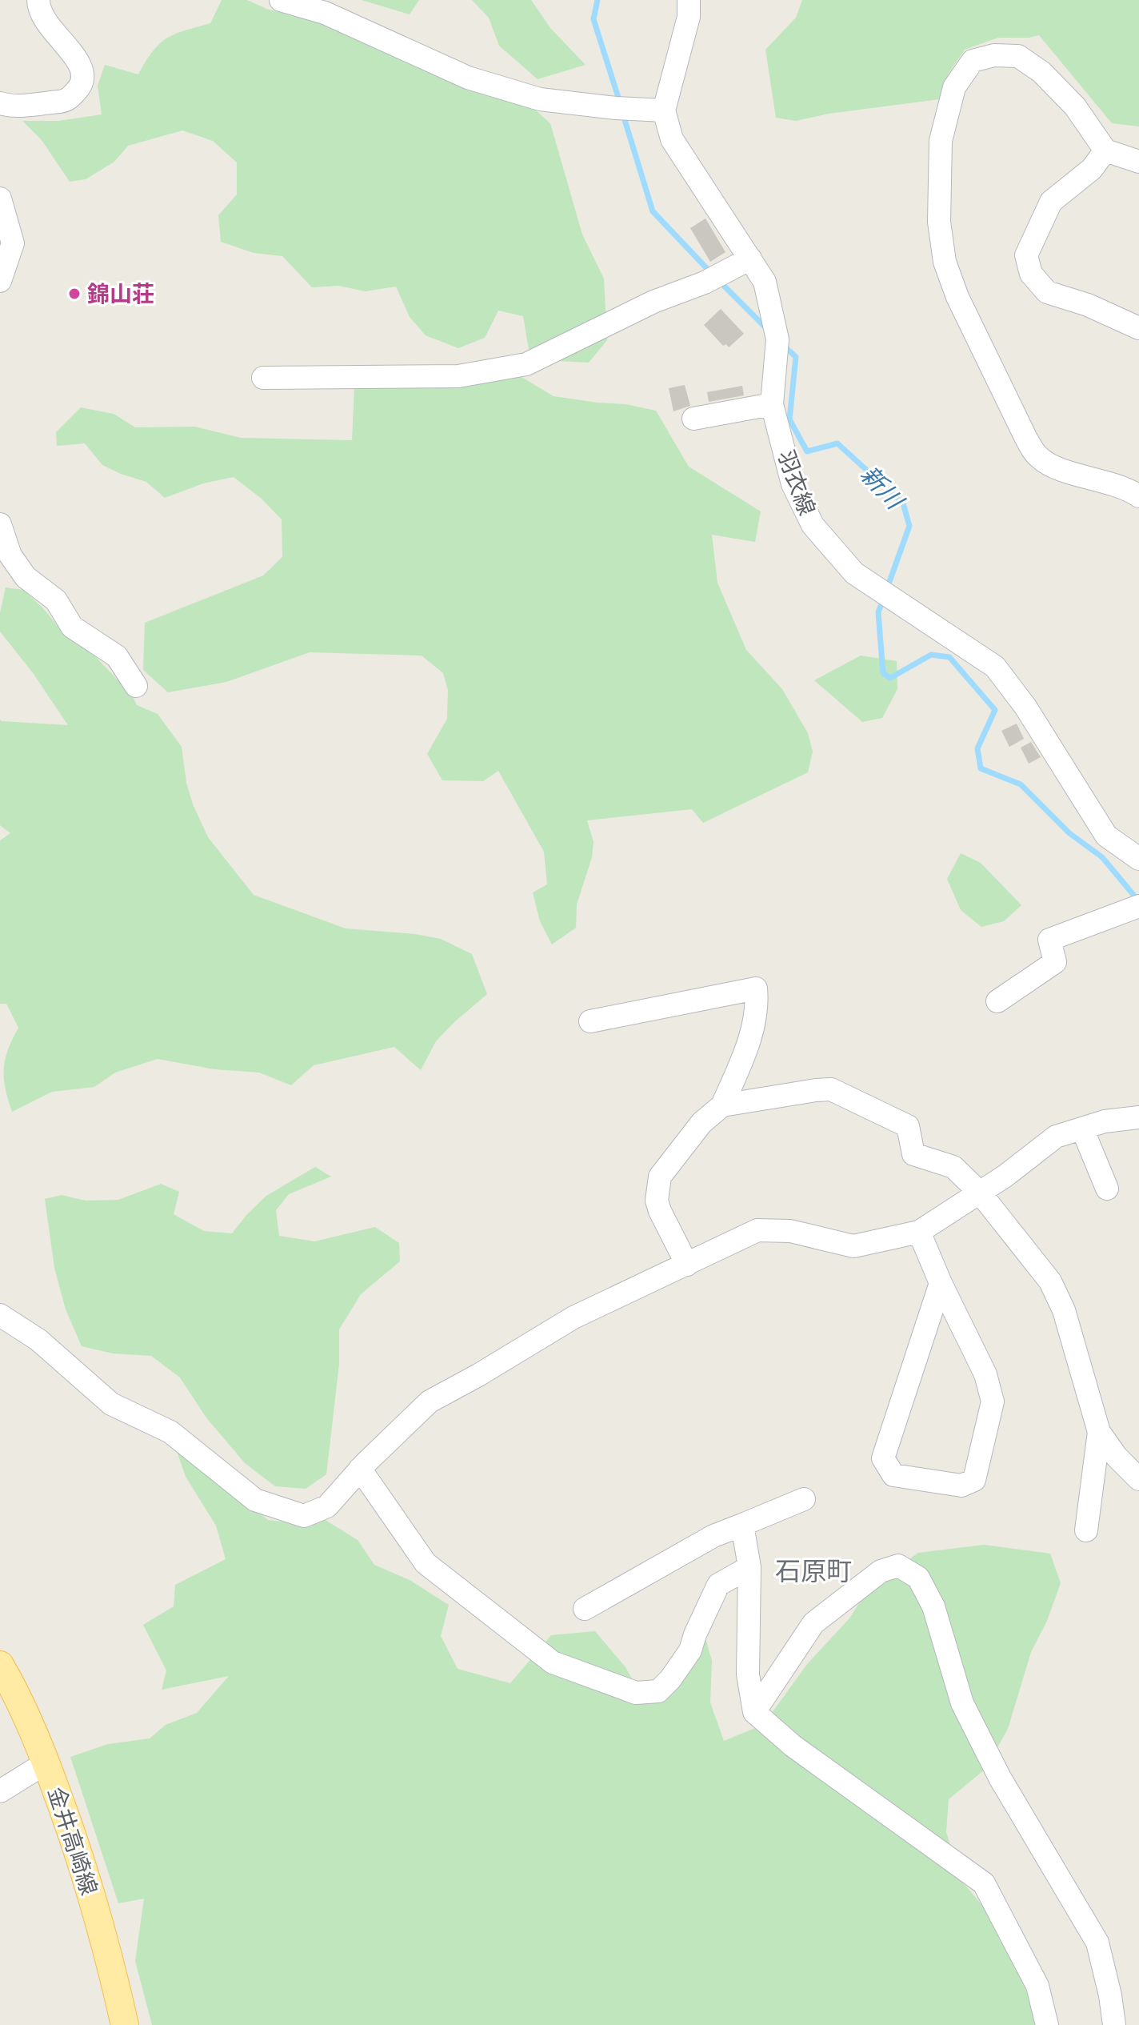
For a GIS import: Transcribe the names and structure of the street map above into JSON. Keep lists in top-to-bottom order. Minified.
{"streets":{"main road":["金井高崎線"],"street":["羽衣線"]},"districts":["石原町"],"water":["新川"],"places":["錦山荘"]}
